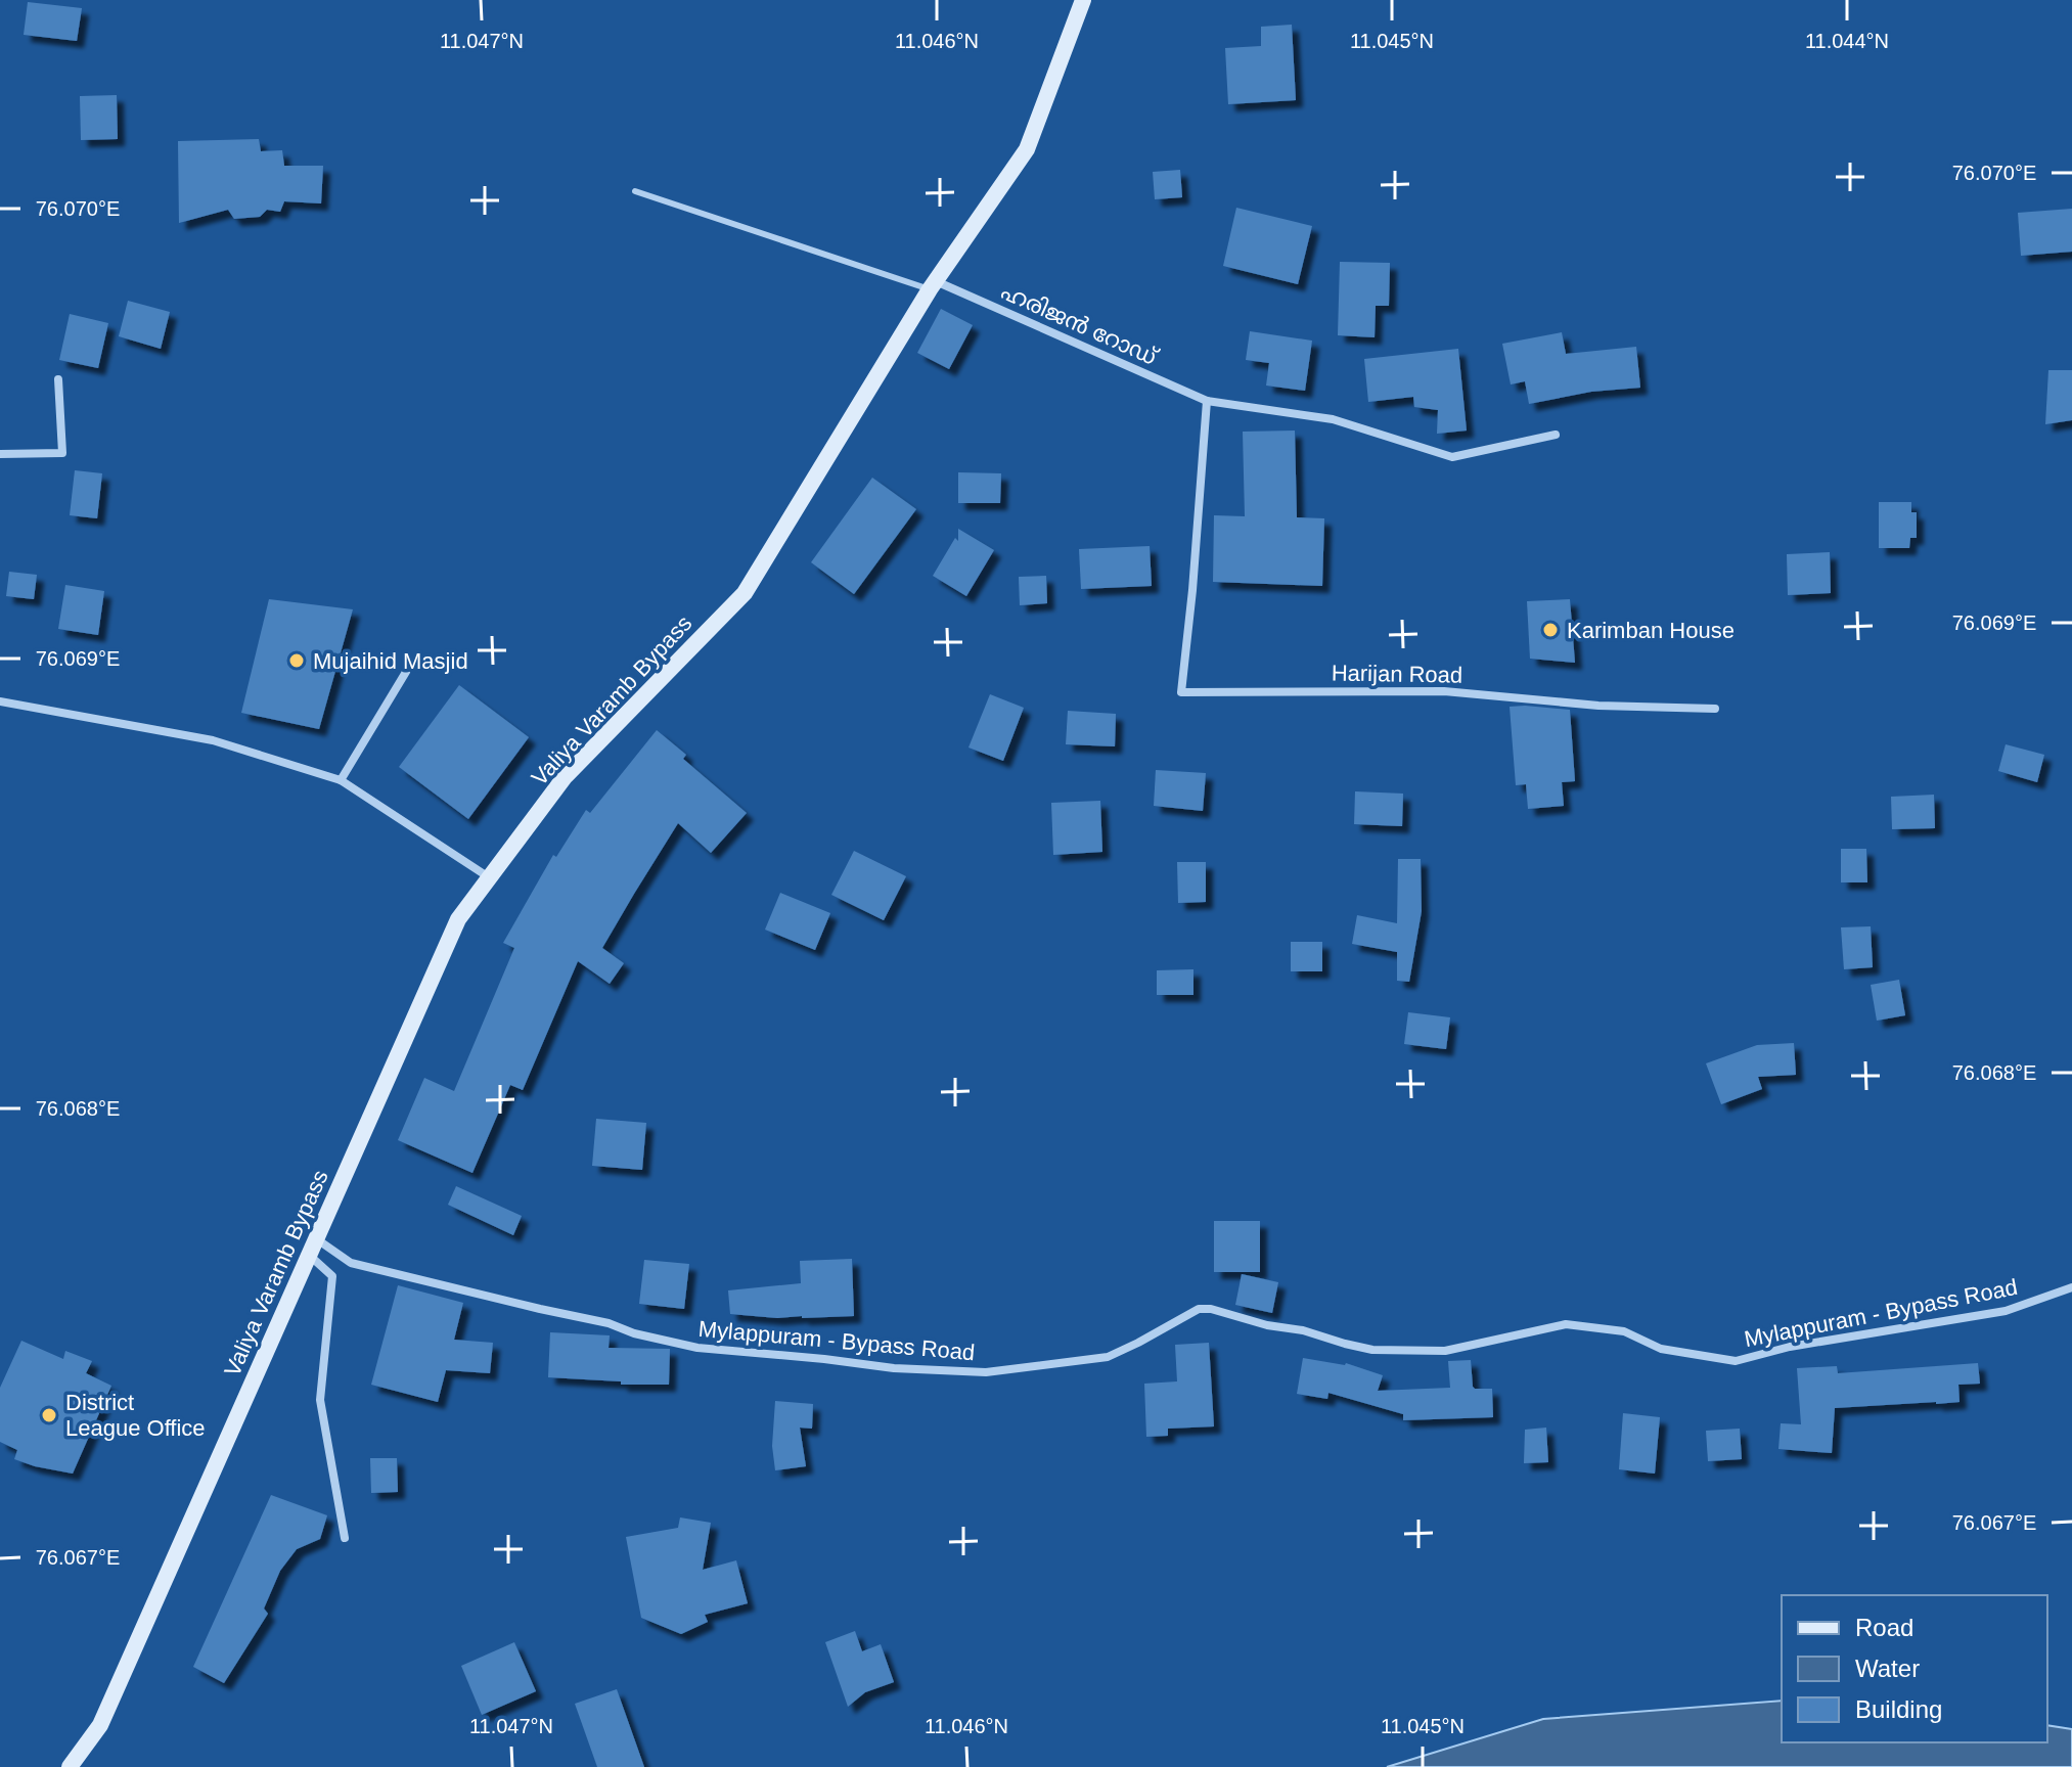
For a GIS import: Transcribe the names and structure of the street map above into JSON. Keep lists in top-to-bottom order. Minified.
{"streets":{"street":["ഹരിജൻ റോഡ്","Harijan Road","Valiya Varamb Bypass","Mylappuram - Bypass Road"]},"crossings":[["ഹരിജൻ റോഡ്","Harijan Road"],["ഹരിജൻ റോഡ്","Valiya Varamb Bypass"],["Valiya Varamb Bypass","Mylappuram - Bypass Road"]],"places":["Karimban House","Mujaihid Masjid","District League Office"],"legend":["Road","Water","Building"],"coordinates":["11.047°N","11.046°N","11.045°N","11.044°N","76.070°E","76.069°E","76.068°E","76.067°E"]}
